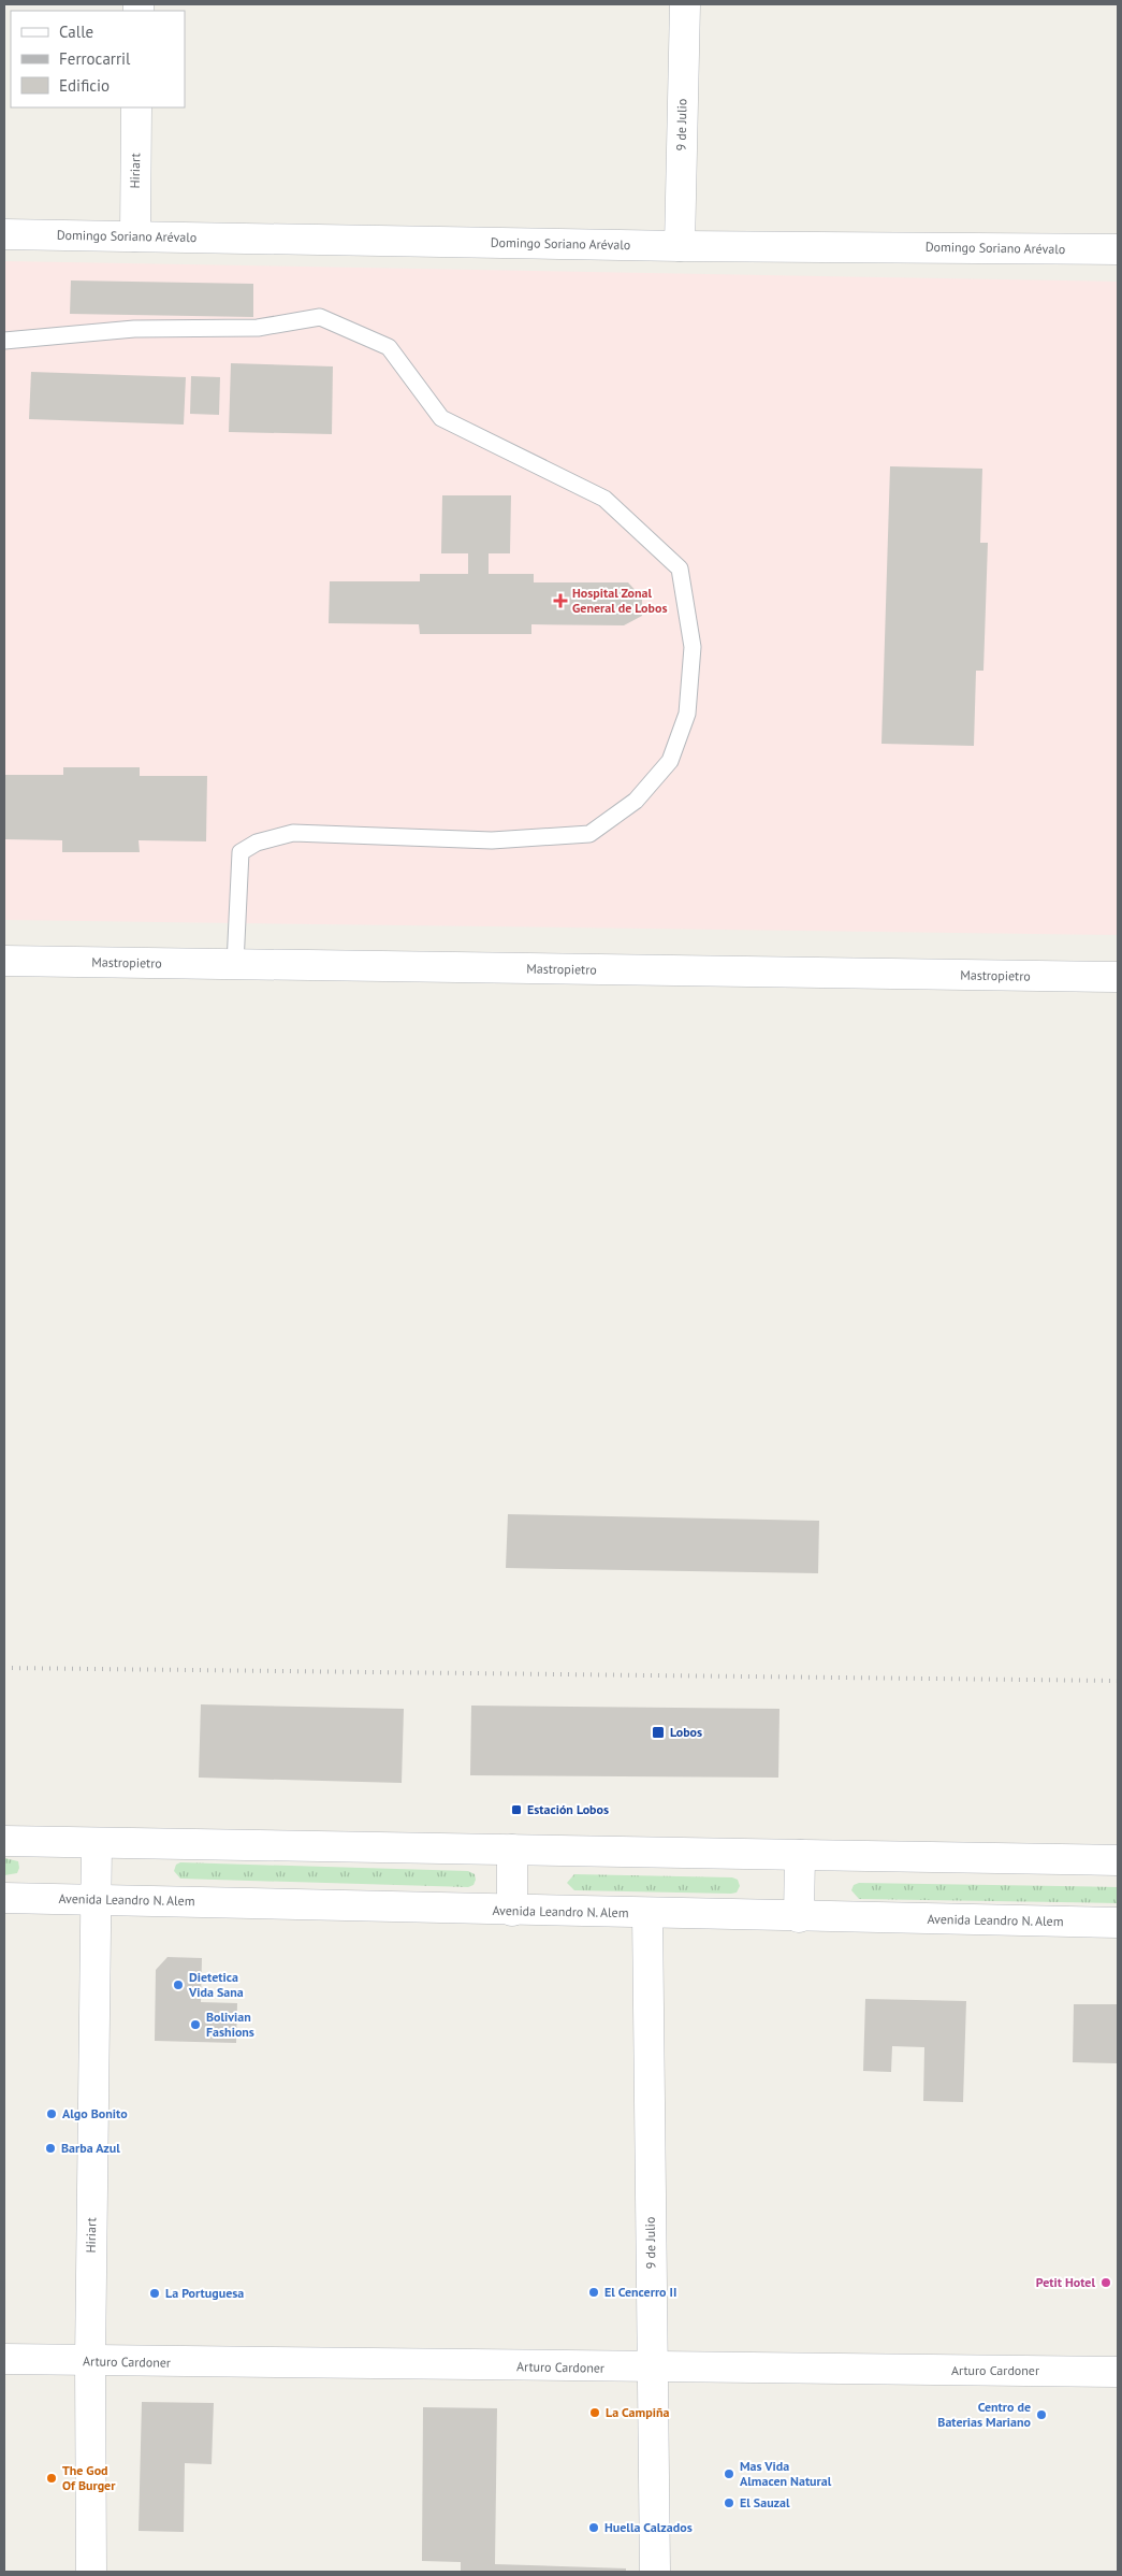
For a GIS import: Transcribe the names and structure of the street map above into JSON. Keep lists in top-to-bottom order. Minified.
{"streets":{"street":["9 de Julio","Hiriart","Domingo Soriano Arévalo","Mastropietro","Avenida Leandro N. Alem","Arturo Cardoner"]},"crossings":[["9 de Julio","Domingo Soriano Arévalo"],["9 de Julio","Avenida Leandro N. Alem"],["9 de Julio","Arturo Cardoner"],["Hiriart","Domingo Soriano Arévalo"],["Hiriart","Avenida Leandro N. Alem"],["Hiriart","Arturo Cardoner"]],"places":{"health":["Hospital Zonal General de Lobos"],"transit":["Lobos","Estación Lobos"],"other":["Dietetica Vida Sana","Bolivian Fashions","Algo Bonito","Barba Azul","Petit Hotel","El Cencerro II","La Portuguesa","La Campiña","Centro de Baterias Mariano","Mas Vida Almacen Natural","The God Of Burger","El Sauzal","Huella Calzados"]},"legend":["Calle","Ferrocarril","Edificio"]}
